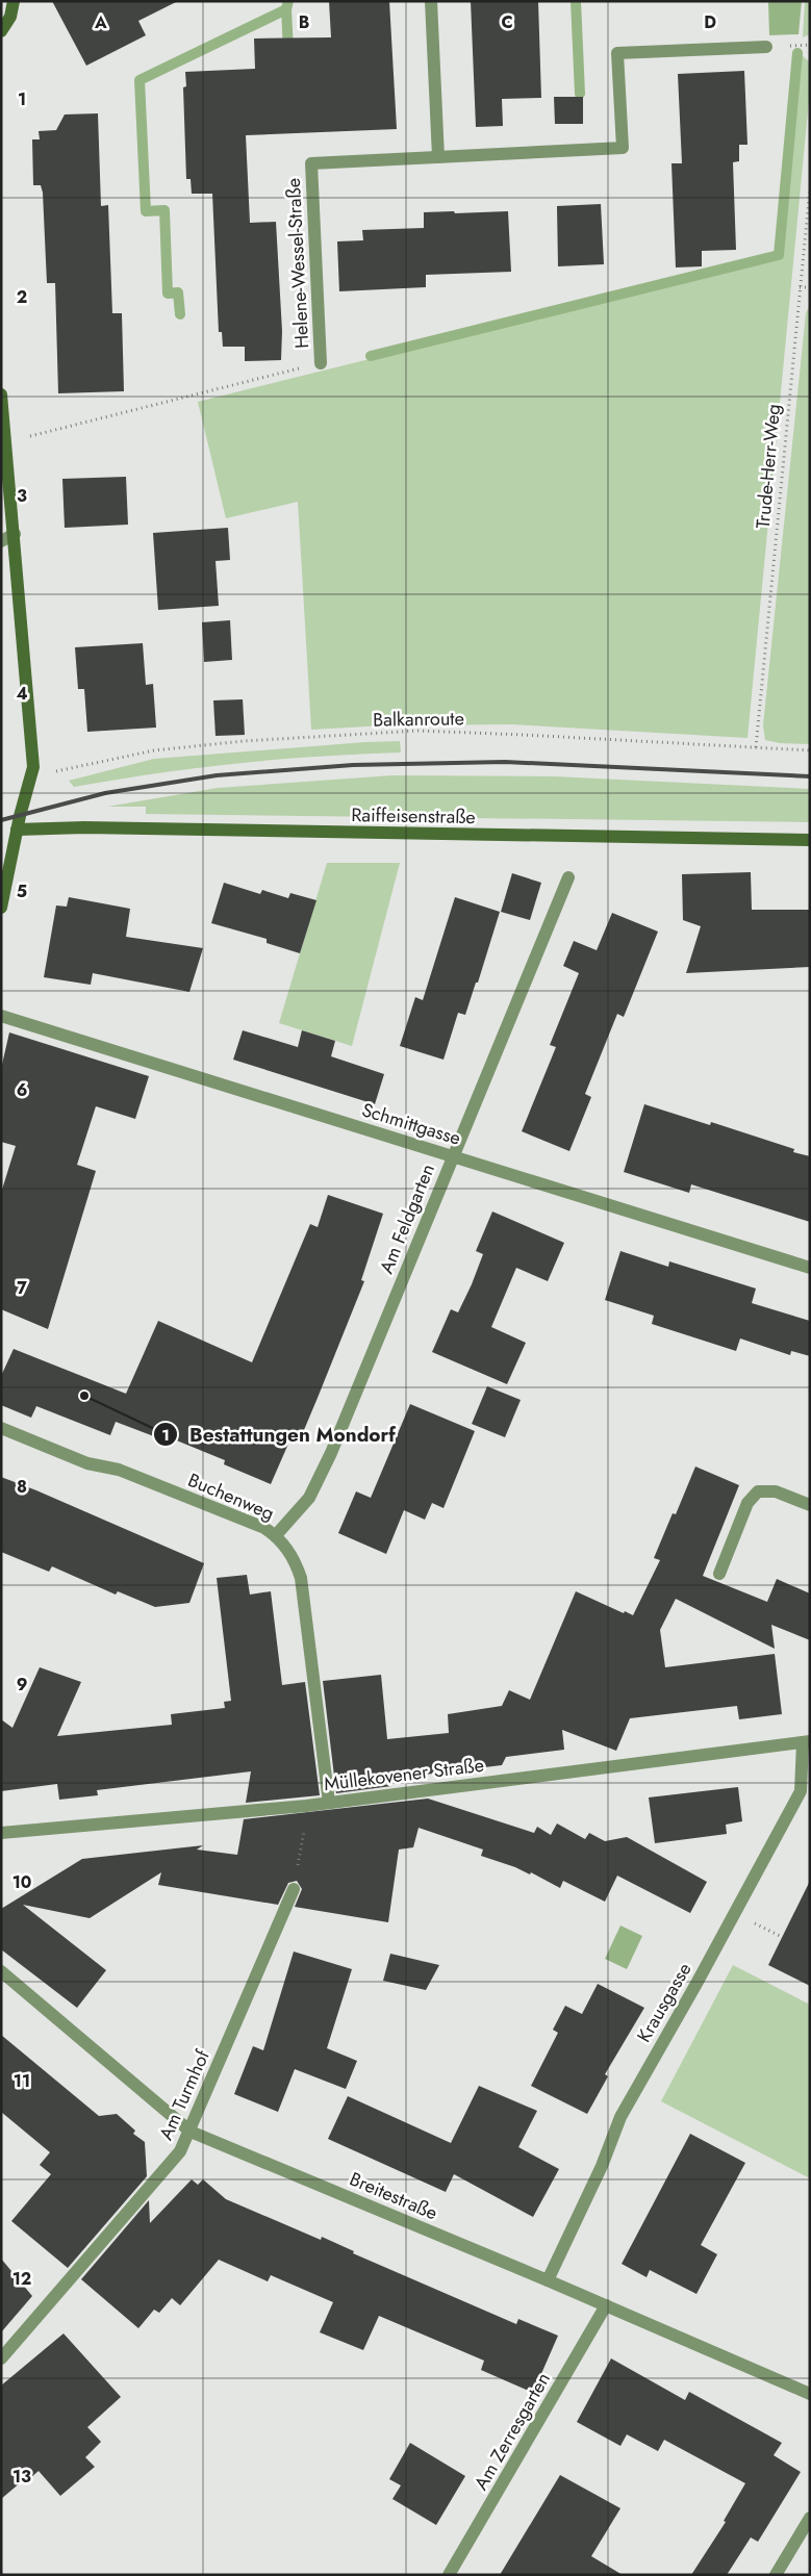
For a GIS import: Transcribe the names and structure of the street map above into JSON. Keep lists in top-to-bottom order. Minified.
{"streets":{"street":["Helene-Wessel-Straße","Raiffeisenstraße","Schmittgasse","Am Feldgarten","Buchenweg","Müllekovener Straße","Krausgasse","Am Turmhof","Breitestraße","Am Zerresgarten"],"path":["Trude-Herr-Weg","Balkanroute"]},"crossings":[["Trude-Herr-Weg","Balkanroute"],["Schmittgasse","Am Feldgarten"],["Am Feldgarten","Buchenweg"],["Buchenweg","Müllekovener Straße"],["Müllekovener Straße","Krausgasse"],["Krausgasse","Breitestraße"],["Am Turmhof","Breitestraße"],["Breitestraße","Am Zerresgarten"]],"places":["Bestattungen Mondorf"],"grid":{"columns":["A","B","C","D"],"rows":["1","2","3","4","5","6","7","8","9","10","11","12","13"]}}
